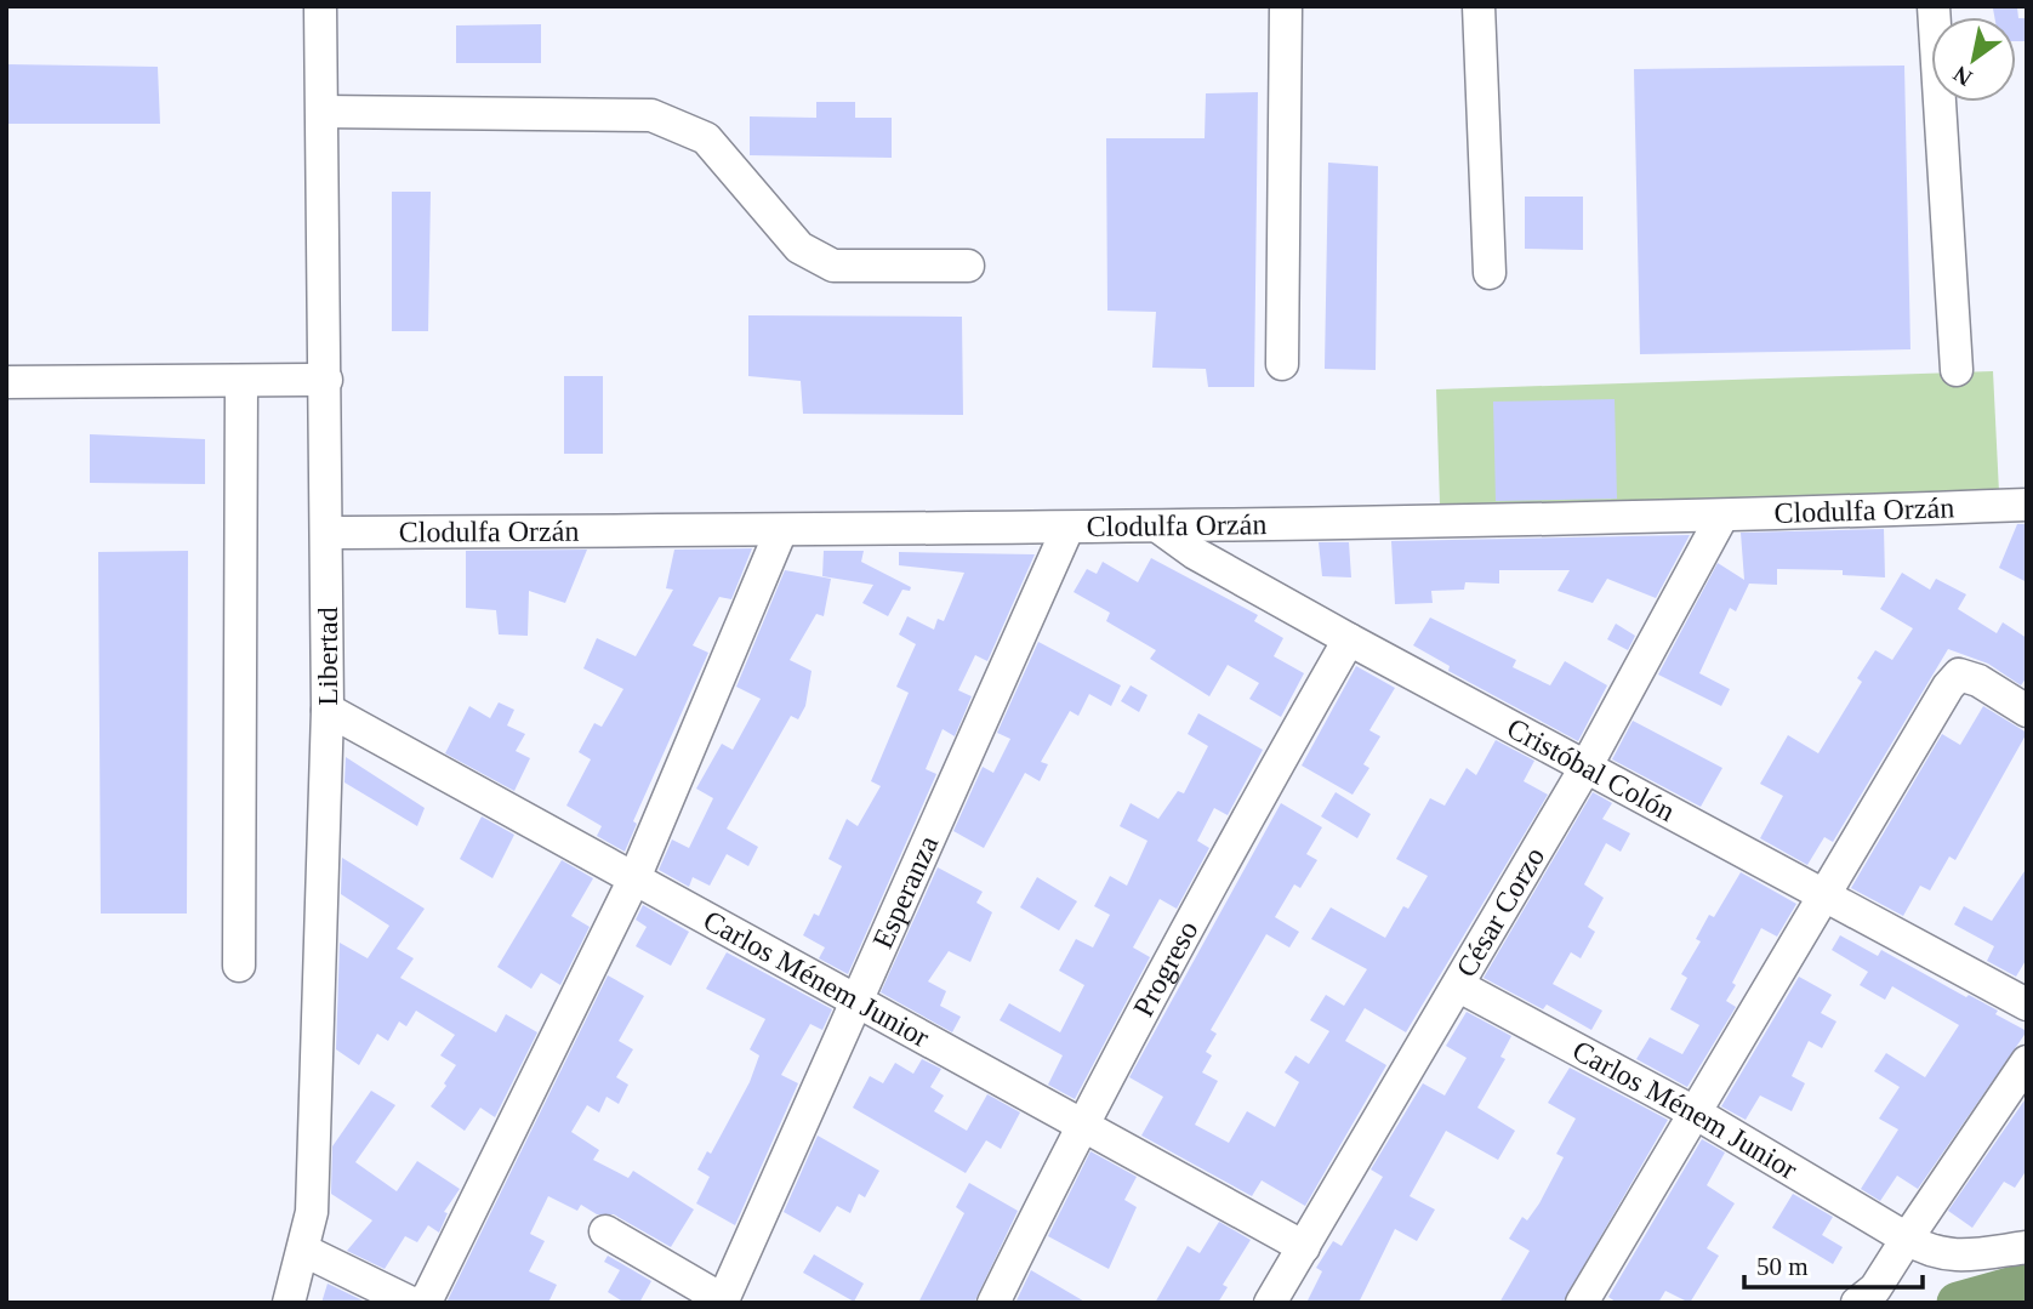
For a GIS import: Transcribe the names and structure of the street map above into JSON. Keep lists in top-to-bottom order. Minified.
{"streets":{"street":["Clodulfa Orzán","Libertad","Cristóbal Colón","Esperanza","César Corzo","Progreso","Carlos Ménem Junior"]},"crossings":[["Clodulfa Orzán","Libertad"],["Clodulfa Orzán","Cristóbal Colón"],["Clodulfa Orzán","Esperanza"],["Clodulfa Orzán","César Corzo"],["Libertad","Carlos Ménem Junior"],["Cristóbal Colón","César Corzo"],["Cristóbal Colón","Progreso"],["Esperanza","Carlos Ménem Junior"],["César Corzo","Carlos Ménem Junior"],["Progreso","Carlos Ménem Junior"]],"scale_bar":"50 m","north":"bottom left"}
